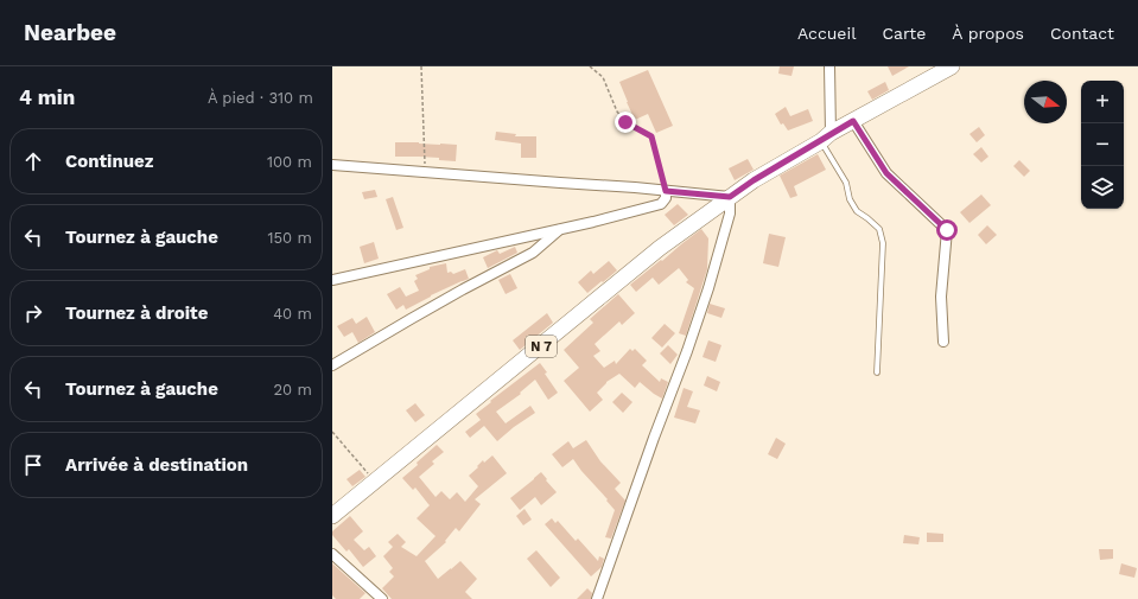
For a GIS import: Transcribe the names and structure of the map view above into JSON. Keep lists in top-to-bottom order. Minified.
{"streets":{"main road":["N 7"]},"north":"right","page":{"header":"Nearbee","nav":["Accueil","Carte","À propos","Contact"],"heading":["4 min","À pied · 310 m"],"map_buttons":["+","−"],"list":[["Continuez","100 m"],["Tournez à gauche","150 m"],["Tournez à droite","40 m"],["Tournez à gauche","20 m"],"Arrivée à destination"]}}
